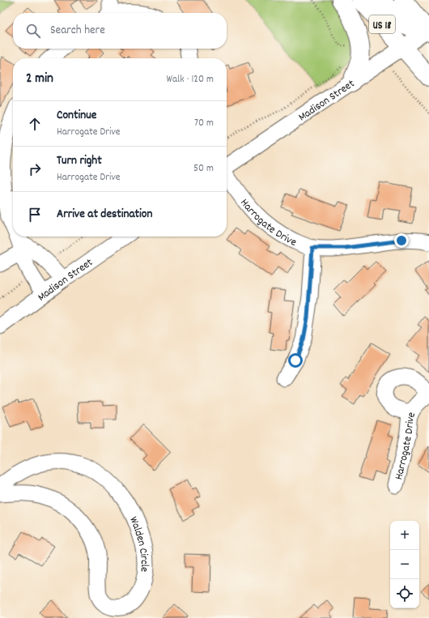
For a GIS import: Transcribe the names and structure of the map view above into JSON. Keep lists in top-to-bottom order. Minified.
{"streets":{"main road":["US 18"],"street":["Madison Street","Harrogate Drive","Walden Circle"]},"crossings":[["US 18","Madison Street"]],"page":{"search":"Search here","heading":["2 min","Walk · 120 m"],"list":[["Continue","Harrogate Drive","70 m"],["Turn right","Harrogate Drive","50 m"],"Arrive at destination"],"map_buttons":["+","−"]}}
